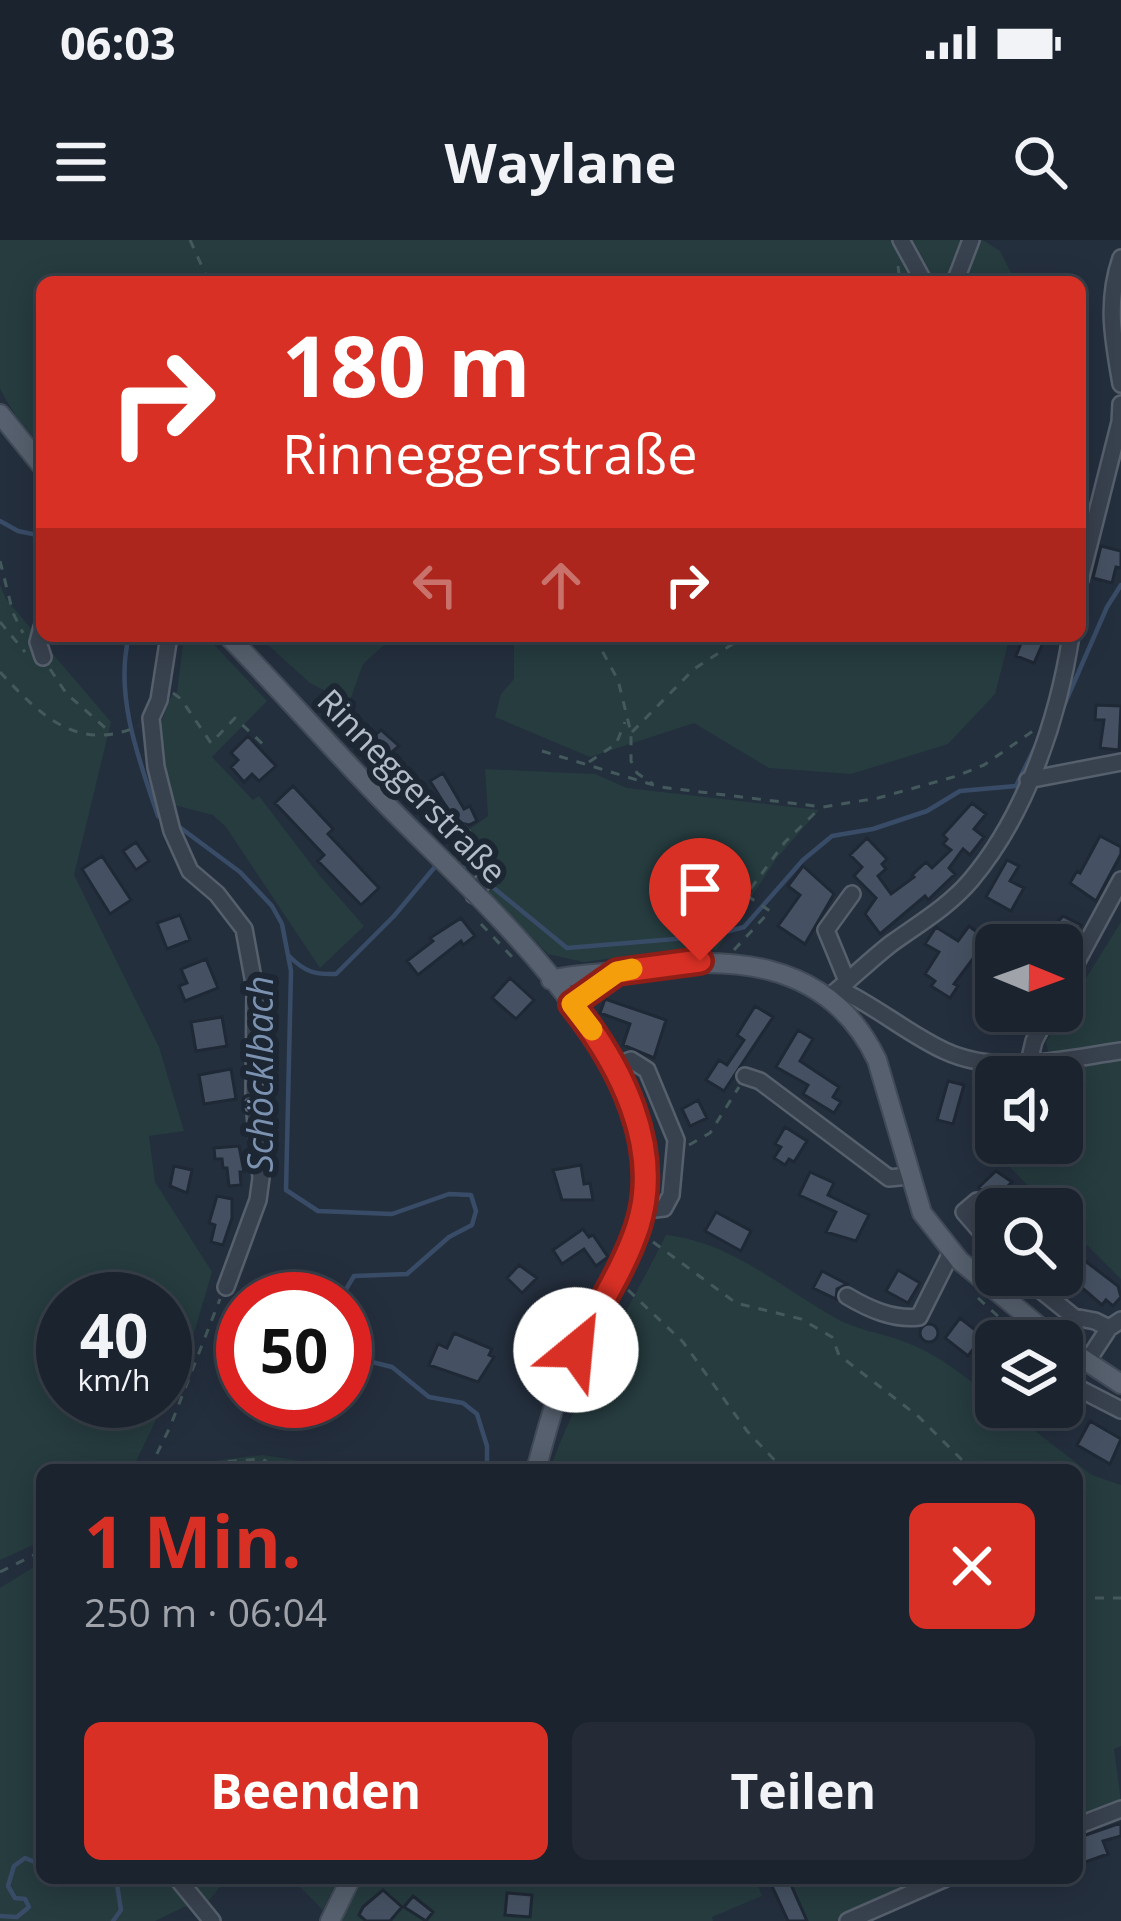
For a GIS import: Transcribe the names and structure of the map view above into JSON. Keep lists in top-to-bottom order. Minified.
{"streets":{"main road":["Rinneggerstraße"]},"water":["Schöcklbach"],"north":"right","page":{"status":"06:03","header":"Waylane","turn":["180 m","Rinneggerstraße"],"speed":"40 km/h","limit":"50","heading":["1 Min.","250 m · 06:04"],"buttons":["Beenden","Teilen"]}}
